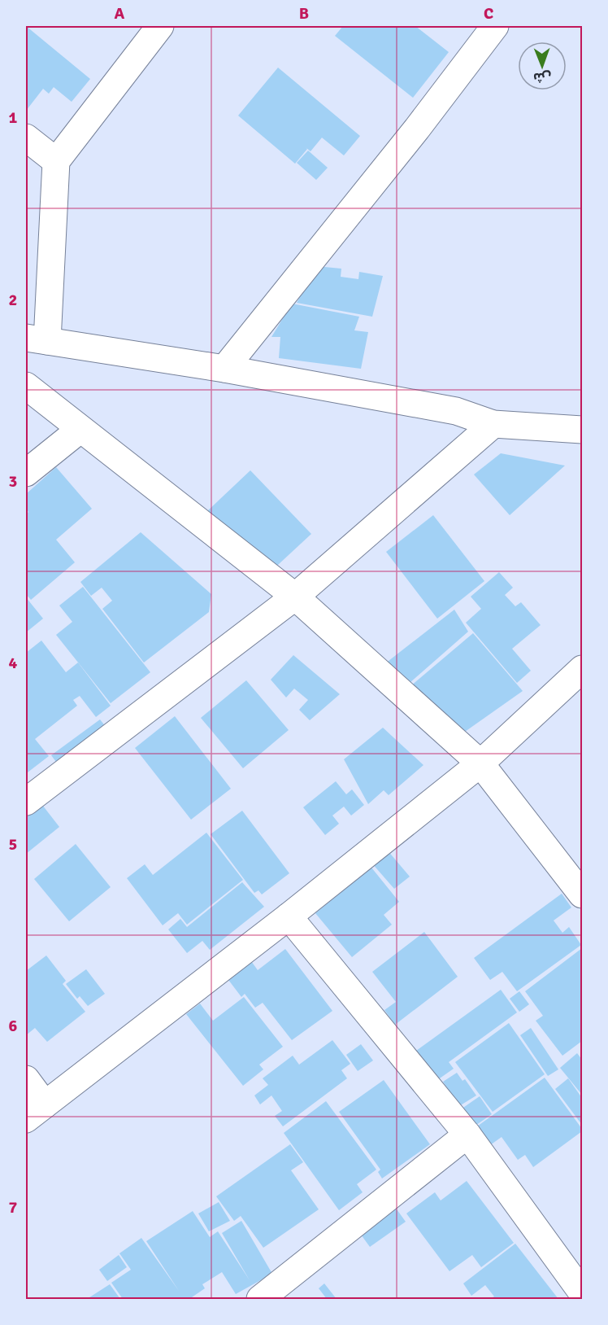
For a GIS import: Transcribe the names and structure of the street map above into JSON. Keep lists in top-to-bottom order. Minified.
{"north":"bottom","grid":{"columns":["A","B","C"],"rows":["1","2","3","4","5","6","7"]}}
